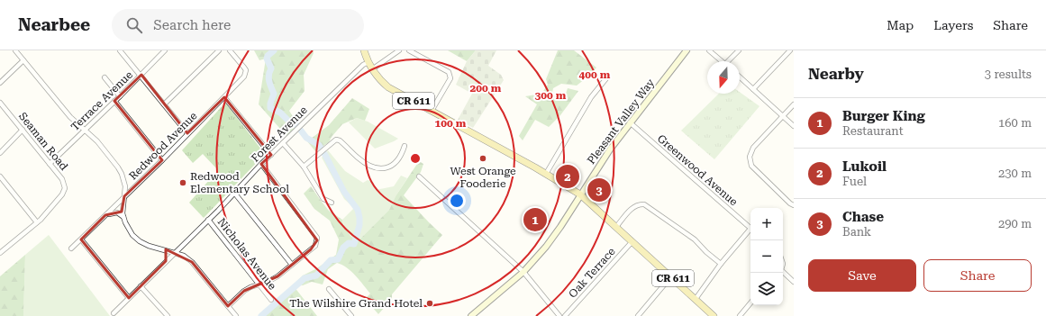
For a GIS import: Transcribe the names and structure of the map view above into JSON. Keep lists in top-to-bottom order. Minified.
{"streets":{"main road":["CR 611","Pleasant Valley Way"],"street":["Terrace Avenue","Forest Avenue","Seaman Road","Redwood Avenue","Greenwood Avenue","Nicholas Avenue","Oak Terrace"]},"crossings":[["Terrace Avenue","Seaman Road"],["CR 611","Pleasant Valley Way"],["CR 611","Forest Avenue"],["CR 611","Oak Terrace"],["Pleasant Valley Way","Greenwood Avenue"],["Forest Avenue","Nicholas Avenue"]],"places":["West Orange Fooderie","Redwood Elementary School","The Wilshire Grand Hotel"],"north":"bottom","page":{"header":"Nearbee","search":"Search here","nav":["Map","Layers","Share"],"heading":["Nearby","3 results"],"list":[{"mark":"1","name":"Burger King","note":"Restaurant","value":"160 m"},{"mark":"2","name":"Lukoil","note":"Fuel","value":"230 m"},{"mark":"3","name":"Chase","note":"Bank","value":"290 m"}],"pins":["2","3","1"],"map_buttons":["+","−"],"buttons":["Save","Share"]},"rings":["400 m","200 m","300 m","100 m"]}
